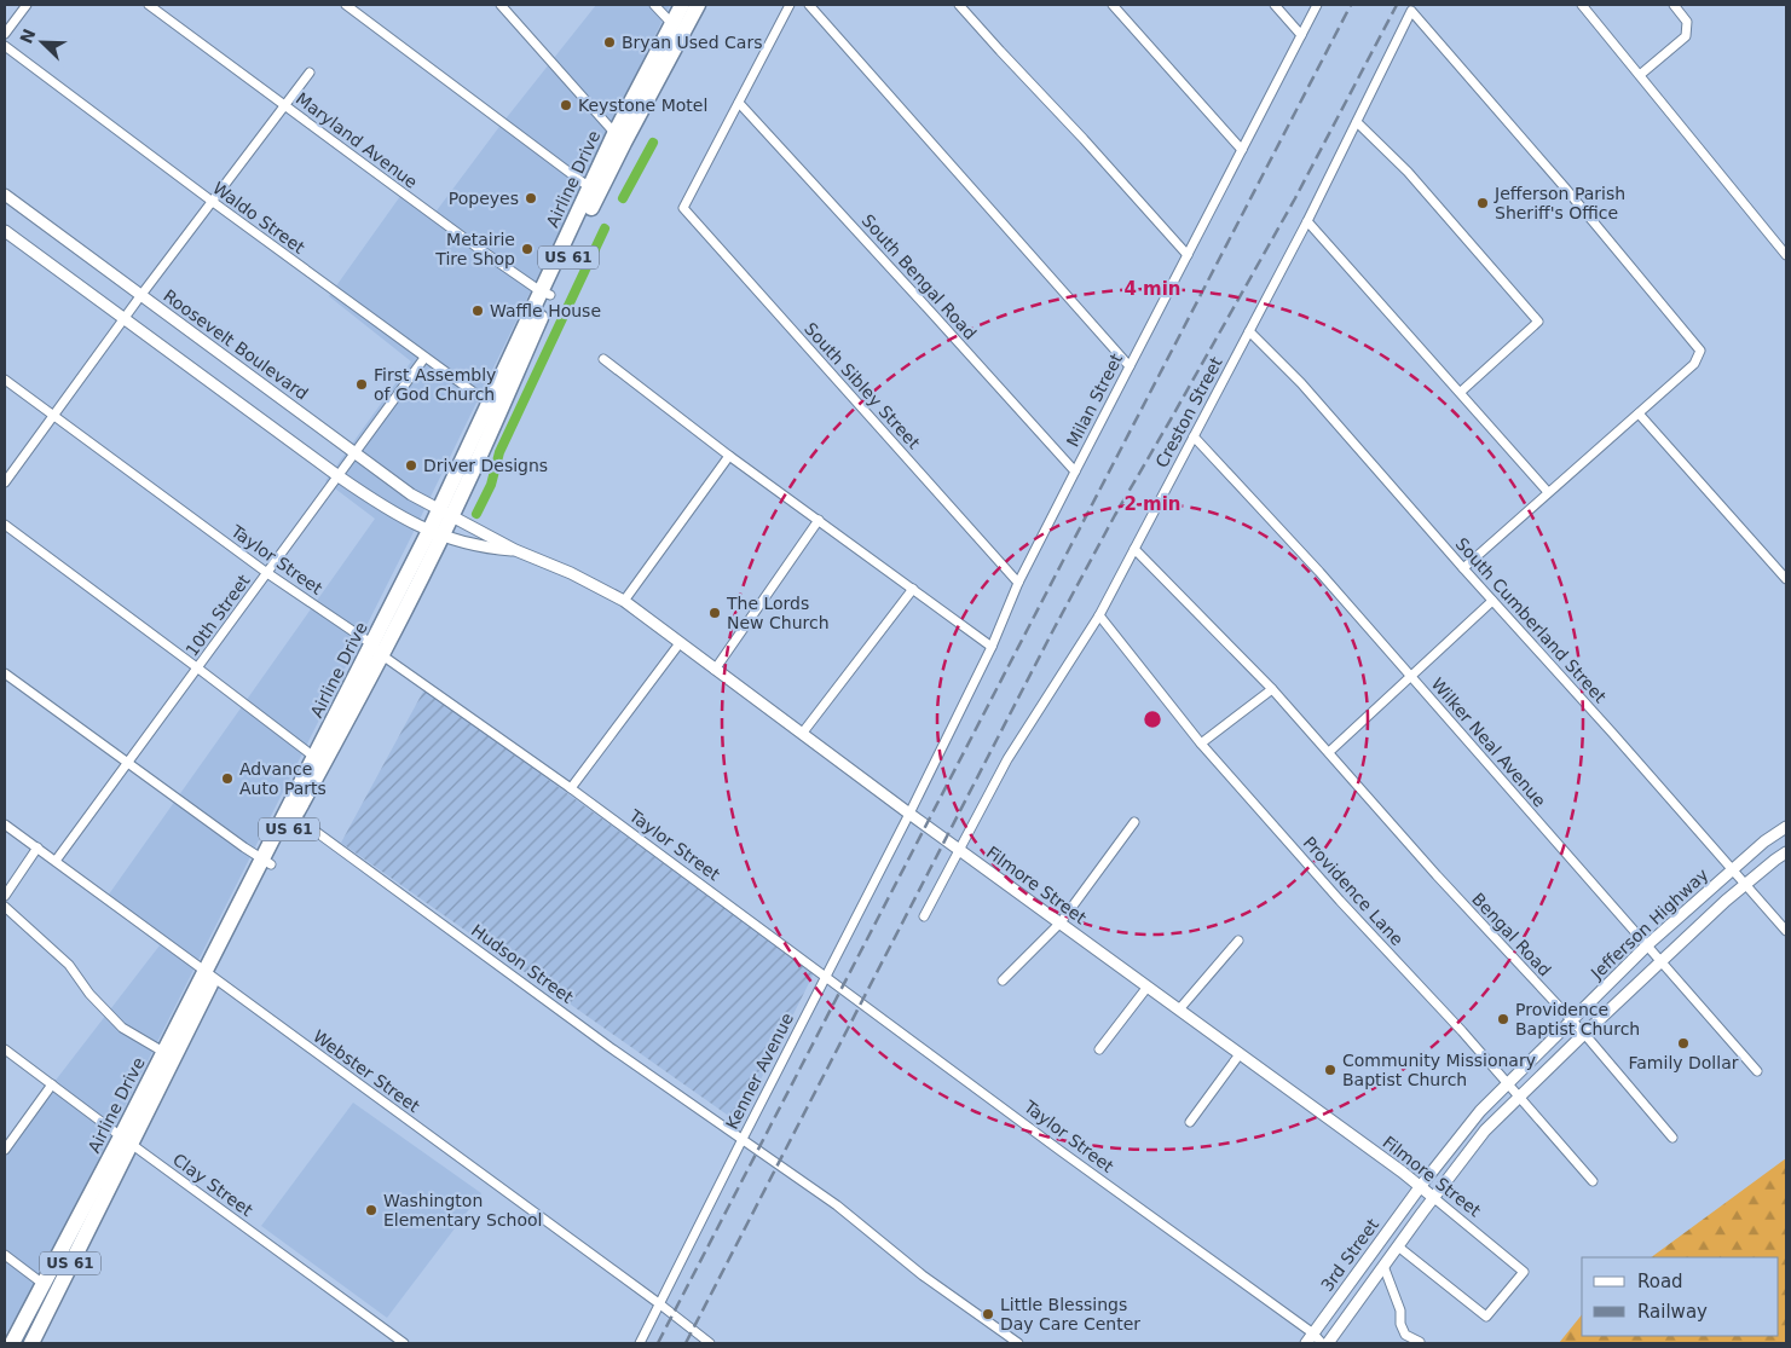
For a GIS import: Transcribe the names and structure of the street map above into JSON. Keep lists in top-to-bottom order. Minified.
{"streets":{"highway":["Airline Drive","US 61"],"street":["Maryland Avenue","Waldo Street","South Bengal Road","Roosevelt Boulevard","South Sibley Street","Milan Street","Creston Street","Taylor Street","10th Street","South Cumberland Street","Wilker Neal Avenue","Filmore Street","Providence Lane","Jefferson Highway","Bengal Road","Hudson Street","Webster Street","Kenner Avenue","Clay Street","3rd Street"]},"crossings":[["Maryland Avenue","Airline Drive"],["Airline Drive","Waldo Street"],["Airline Drive","Roosevelt Boulevard"],["Airline Drive","Taylor Street"],["Airline Drive","Filmore Street"],["Airline Drive","Hudson Street"],["Airline Drive","Webster Street"],["Airline Drive","Clay Street"],["Waldo Street","10th Street"],["South Bengal Road","South Sibley Street"],["South Bengal Road","Milan Street"],["Roosevelt Boulevard","10th Street"],["Roosevelt Boulevard","Filmore Street"],["South Sibley Street","Milan Street"],["Milan Street","Filmore Street"],["Milan Street","Kenner Avenue"],["Creston Street","South Cumberland Street"],["Creston Street","Wilker Neal Avenue"],["Creston Street","Filmore Street"],["Creston Street","Providence Lane"],["Taylor Street","10th Street"],["Taylor Street","Kenner Avenue"],["Taylor Street","3rd Street"],["10th Street","Webster Street"],["South Cumberland Street","Jefferson Highway"],["Wilker Neal Avenue","Jefferson Highway"],["Filmore Street","Jefferson Highway"],["Filmore Street","Kenner Avenue"],["Filmore Street","3rd Street"],["Providence Lane","Jefferson Highway"],["Jefferson Highway","Bengal Road"],["Jefferson Highway","3rd Street"],["Hudson Street","Kenner Avenue"],["Webster Street","Kenner Avenue"]],"places":["Bryan Used Cars","Keystone Motel","Popeyes","Jefferson Parish Sheriff's Office","Metairie Tire Shop","Waffle House","First Assembly of God Church","Driver Designs","The Lords New Church","Advance Auto Parts","Providence Baptist Church","Family Dollar","Community Missionary Baptist Church","Washington Elementary School","Little Blessings Day Care Center"],"legend":["Road","Railway"],"north":"top left","rings":["4 min","2 min"]}
